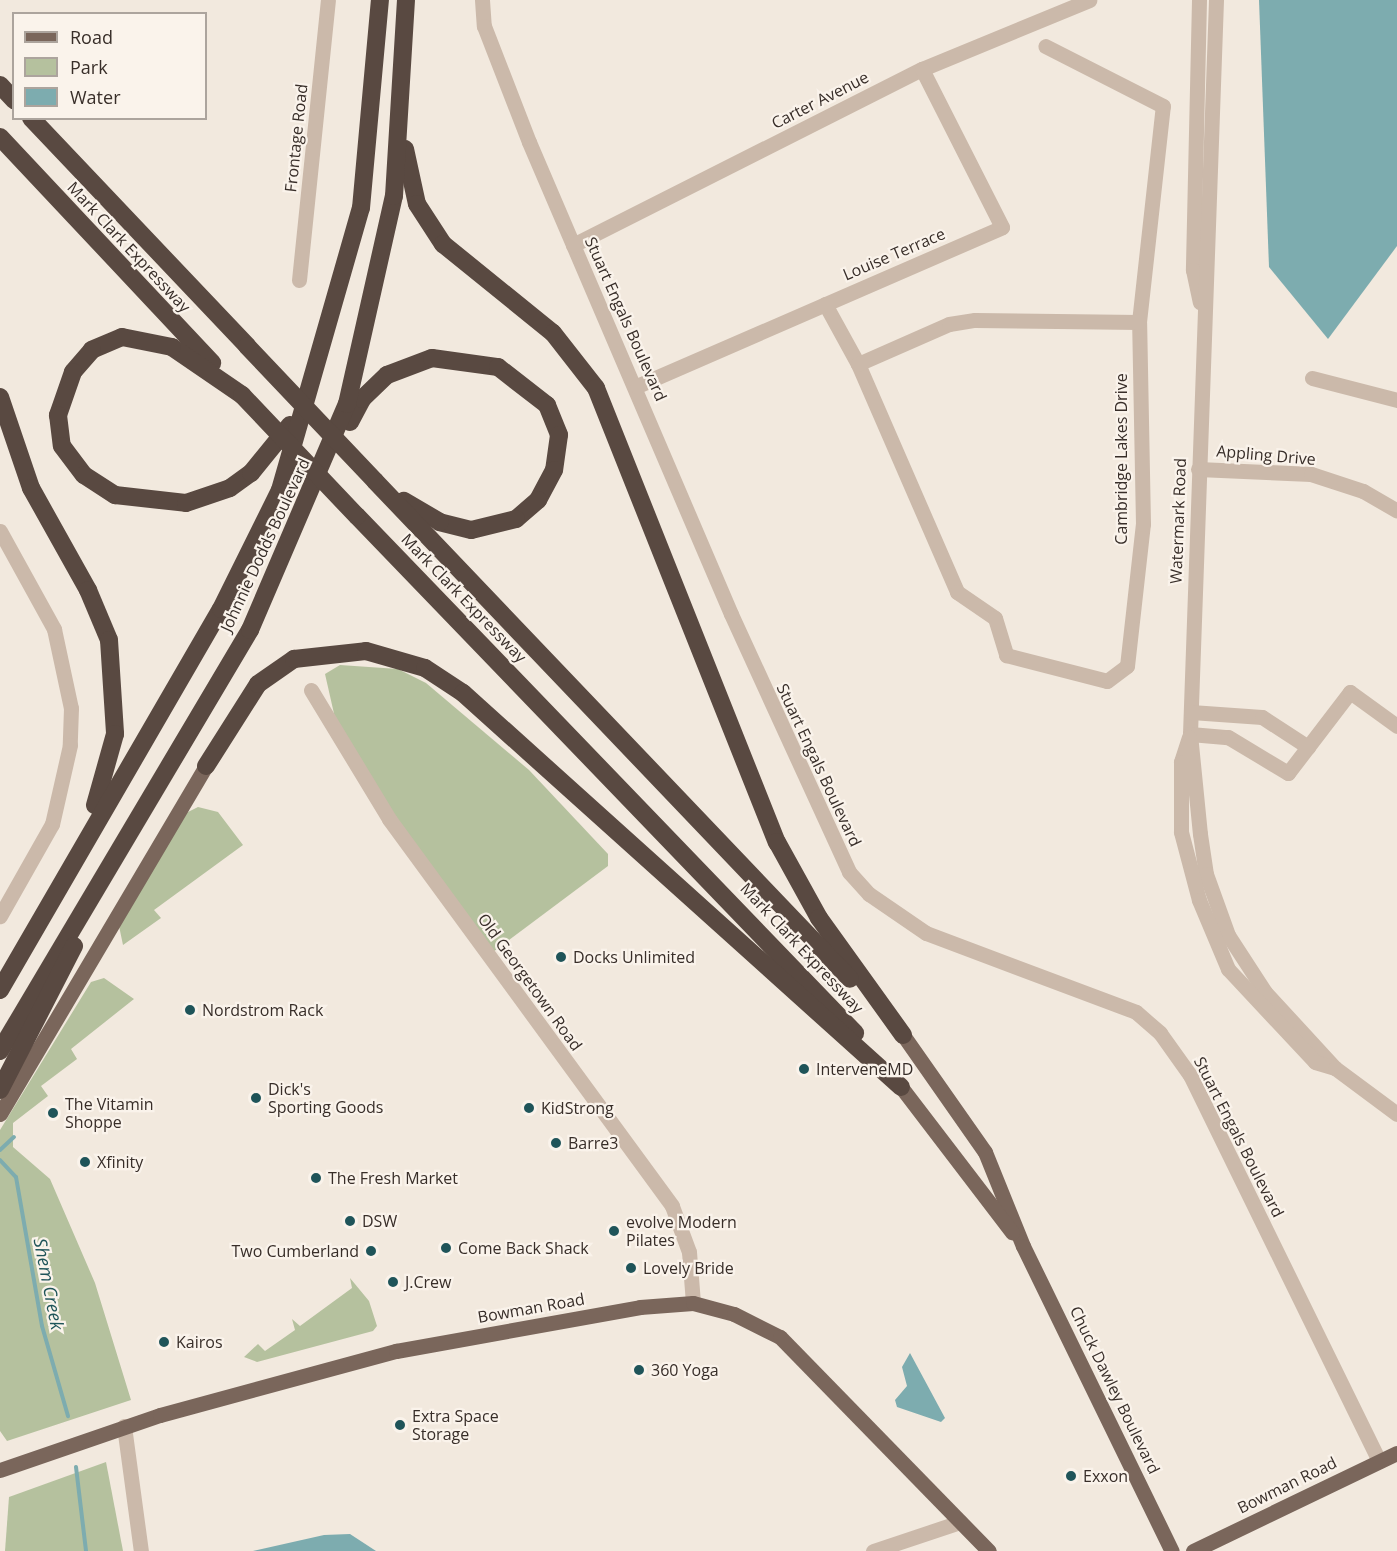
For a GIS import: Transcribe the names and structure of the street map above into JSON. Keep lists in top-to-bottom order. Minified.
{"streets":{"highway":["Mark Clark Expressway","Johnnie Dodds Boulevard"],"main road":["Bowman Road","Chuck Dawley Boulevard"],"street":["Carter Avenue","Frontage Road","Louise Terrace","Stuart Engals Boulevard","Appling Drive","Cambridge Lakes Drive","Watermark Road","Old Georgetown Road"]},"crossings":[["Carter Avenue","Louise Terrace"],["Carter Avenue","Stuart Engals Boulevard"],["Mark Clark Expressway","Chuck Dawley Boulevard"],["Louise Terrace","Stuart Engals Boulevard"],["Louise Terrace","Cambridge Lakes Drive"],["Stuart Engals Boulevard","Bowman Road"],["Appling Drive","Watermark Road"],["Old Georgetown Road","Bowman Road"]],"water":["Shem Creek"],"places":["Docks Unlimited","Nordstrom Rack","InterveneMD","Dick's Sporting Goods","KidStrong","The Vitamin Shoppe","Barre3","Xfinity","The Fresh Market","DSW","evolve Modern Pilates","Come Back Shack","Two Cumberland","Lovely Bride","J.Crew","Kairos","360 Yoga","Extra Space Storage","Exxon"],"legend":["Road","Park","Water"]}
